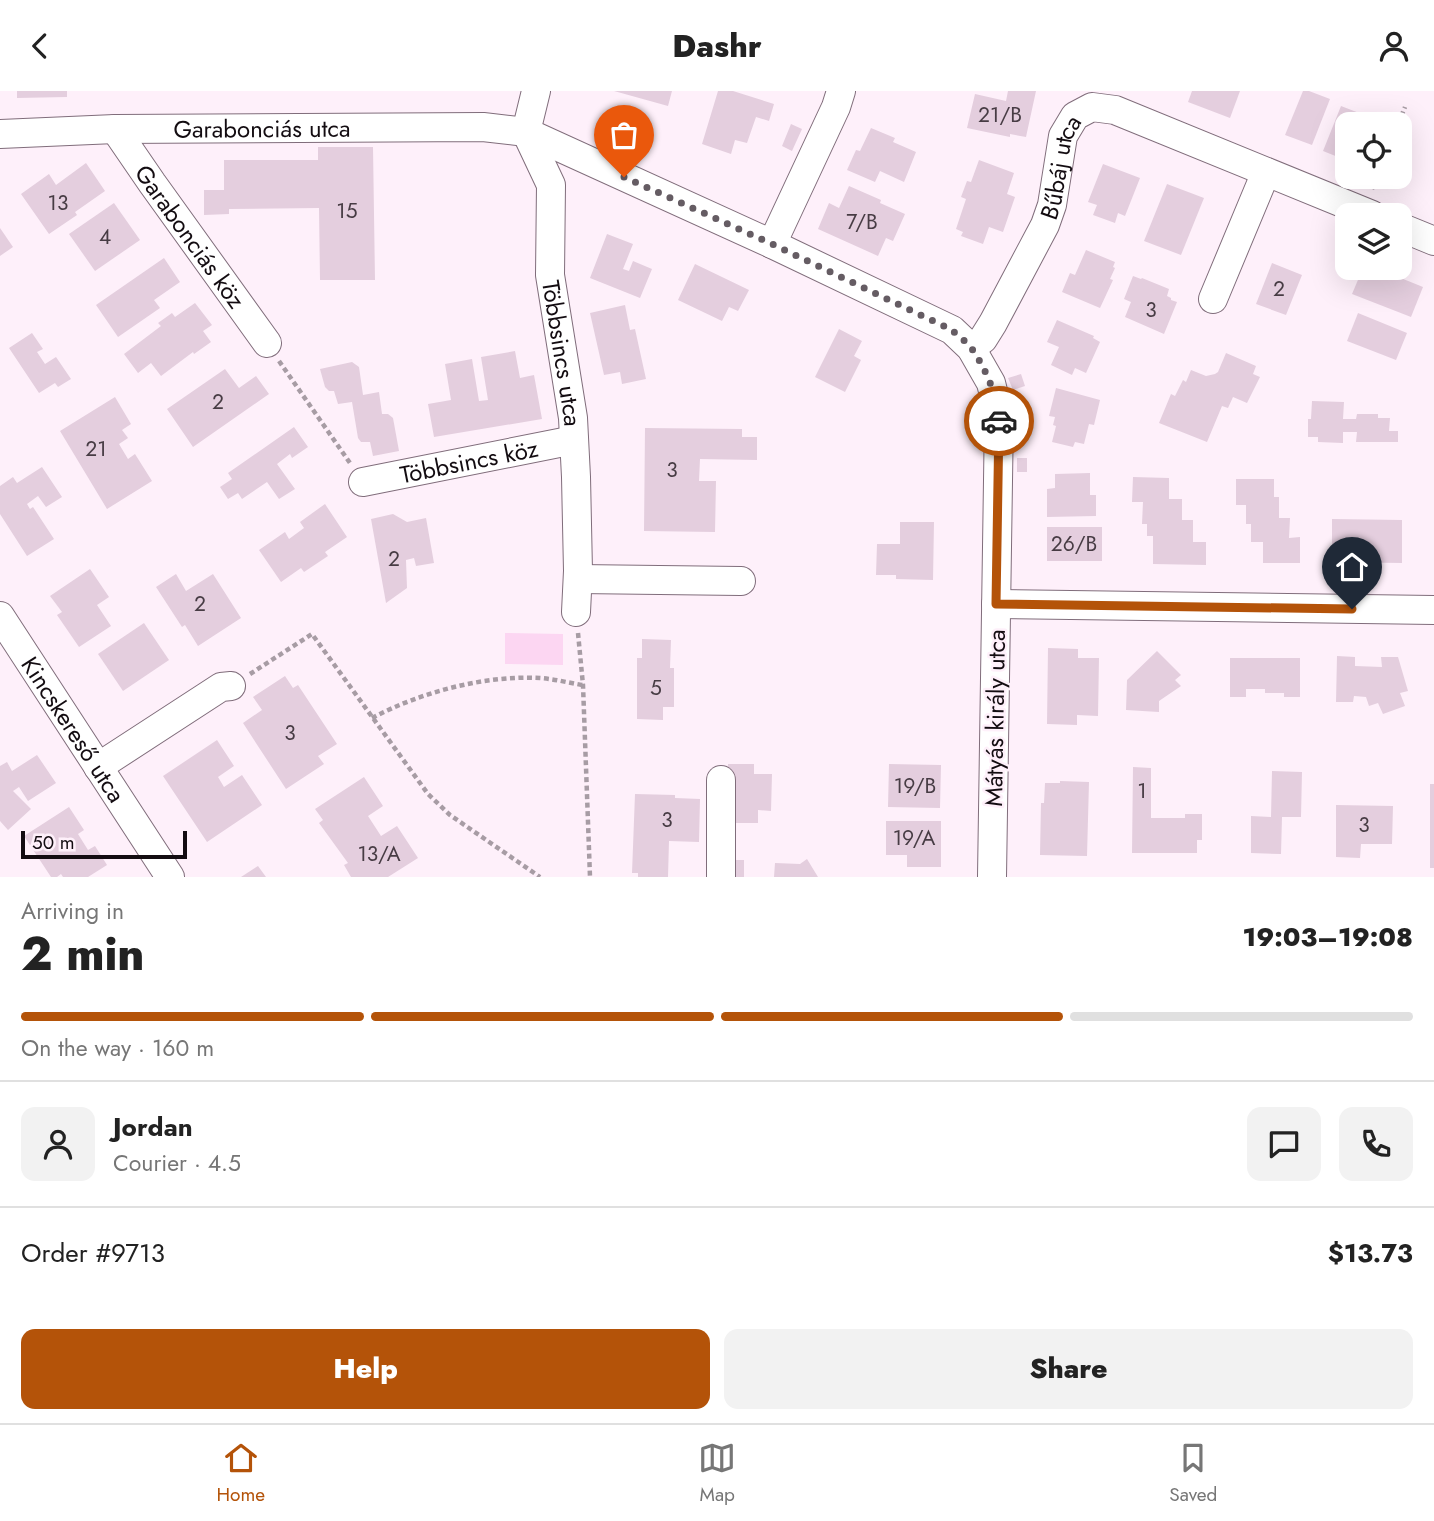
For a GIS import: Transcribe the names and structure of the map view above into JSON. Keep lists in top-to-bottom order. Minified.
{"streets":{"street":["Garabonciás utca","Bűbáj utca","Garabonciás köz","Többsincs utca","Többsincs köz","Mátyás király utca","Kincskereső utca"]},"crossings":[["Garabonciás utca","Garabonciás köz"],["Garabonciás utca","Többsincs utca"],["Garabonciás utca","Mátyás király utca"],["Bűbáj utca","Mátyás király utca"],["Többsincs utca","Többsincs köz"],["Többsincs utca","Mátyás király utca"]],"house_numbers":["21/B","13","15","7/B","4","2","3","2","21","3","26/B","2","2","5","3","19/B","1","3","3","19/A","13/A"],"scale_bar":"50 m","page":{"header":"Dashr","scale":"50 m","heading":["2 min","Arriving in","19:03–19:08"],"panel":["Jordan","Courier · 4.5","Order #9713","$13.73"],"bar":"On the way · 160 m","buttons":["Help","Share"],"tabs":["Home","Map","Saved"]}}
